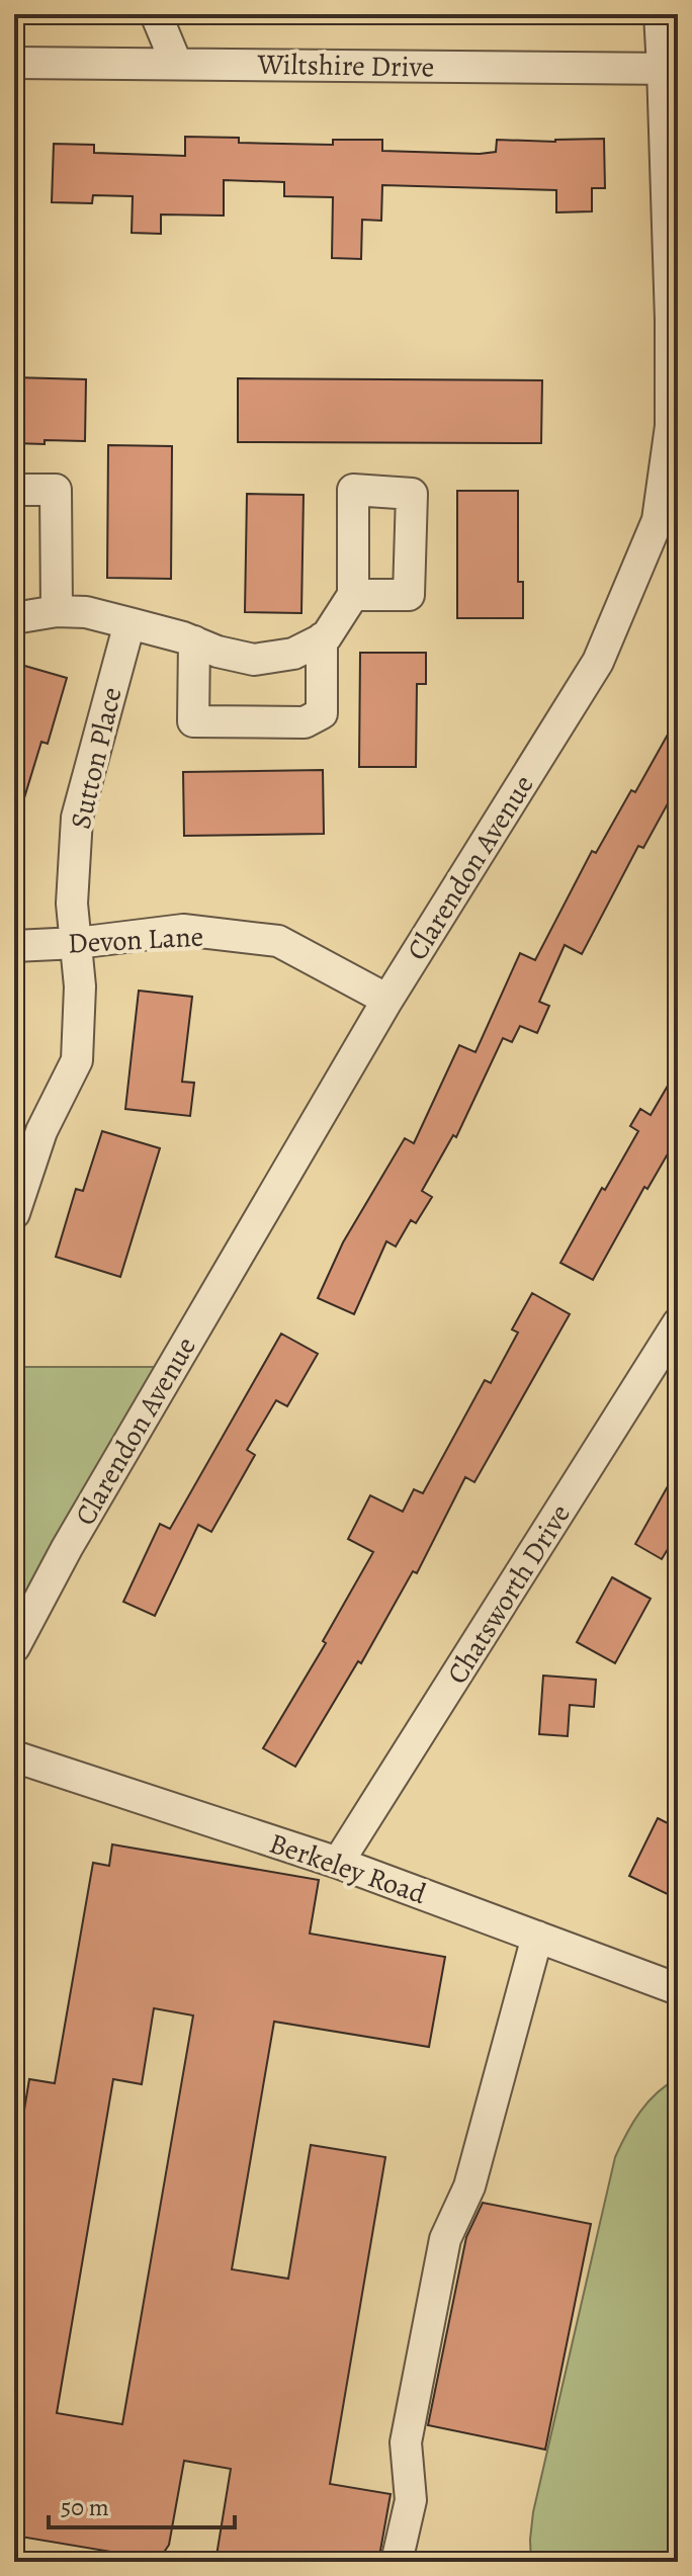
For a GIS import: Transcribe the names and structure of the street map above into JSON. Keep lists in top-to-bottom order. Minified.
{"streets":{"street":["Wiltshire Drive","Sutton Place","Clarendon Avenue","Devon Lane","Chatsworth Drive","Berkeley Road"]},"crossings":[["Wiltshire Drive","Clarendon Avenue"],["Sutton Place","Devon Lane"],["Clarendon Avenue","Devon Lane"],["Chatsworth Drive","Berkeley Road"]],"scale_bar":"50 m"}
